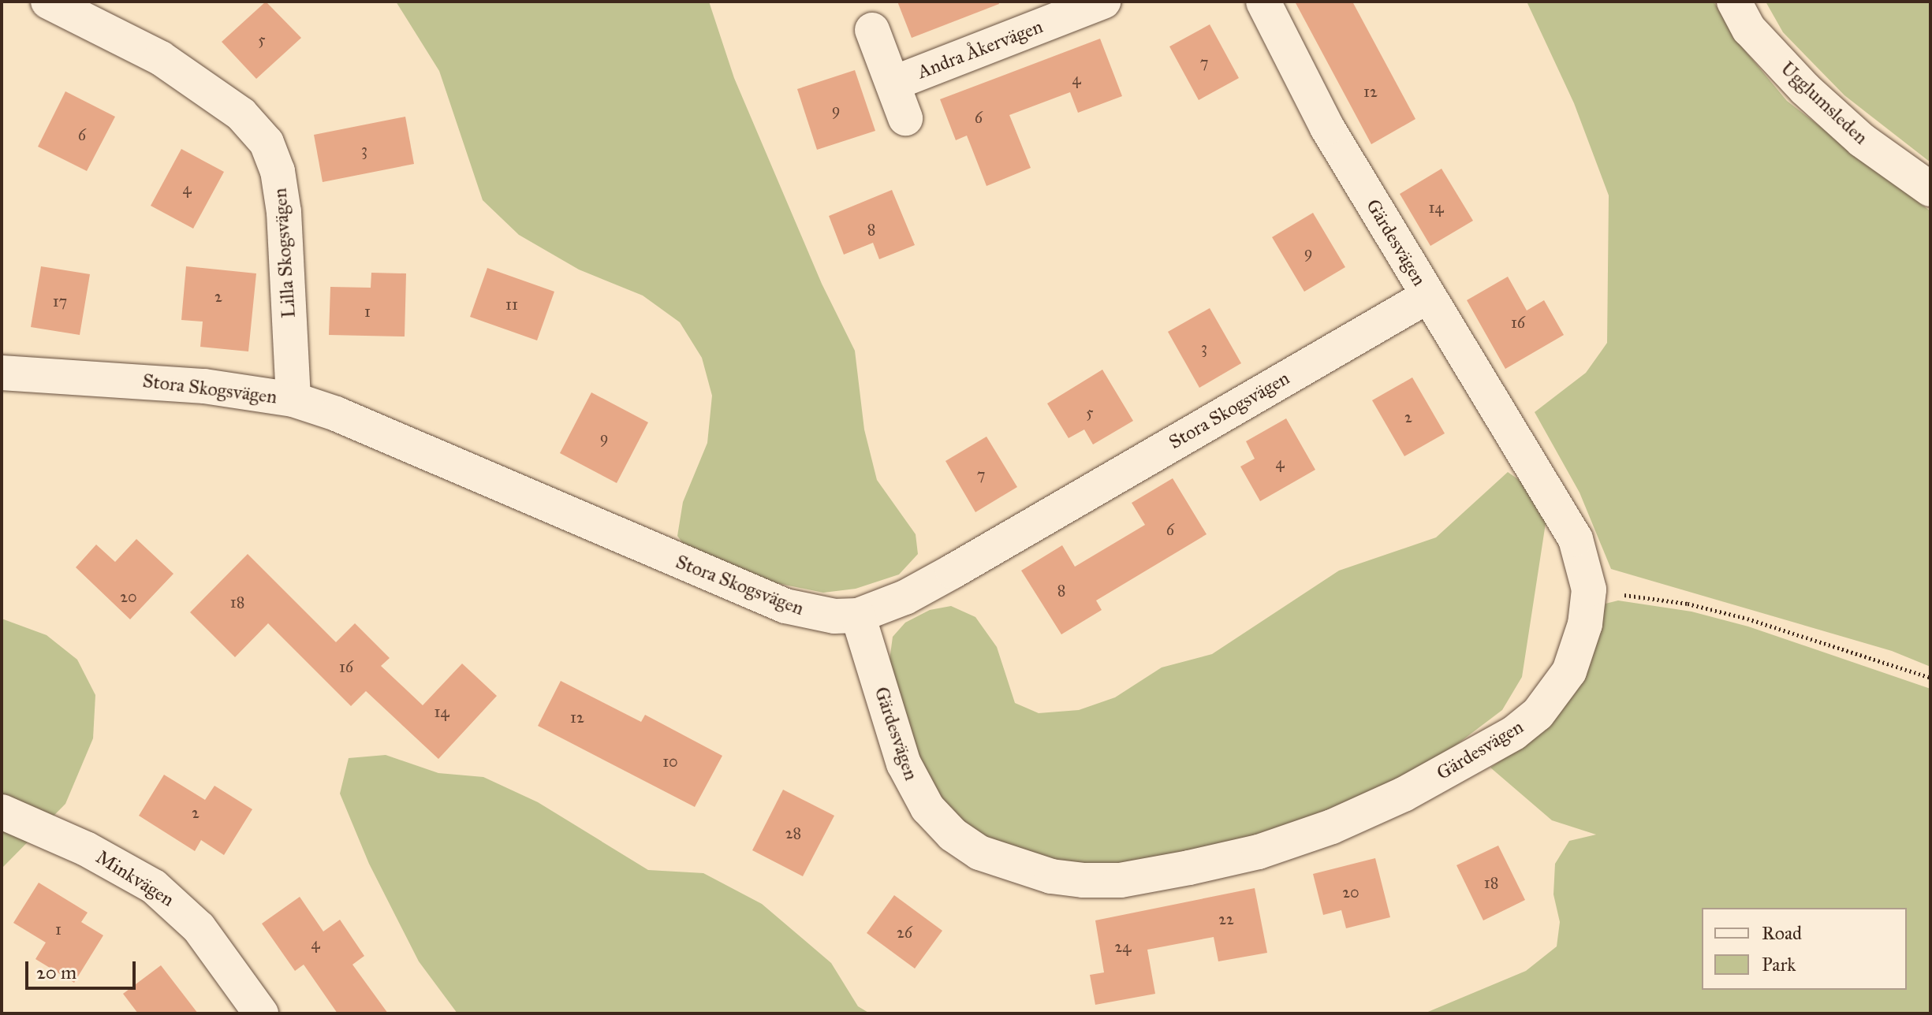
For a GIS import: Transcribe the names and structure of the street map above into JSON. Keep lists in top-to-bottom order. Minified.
{"streets":{"street":["Andra Åkervägen","Ugglumsleden","Gärdesvägen","Lilla Skogsvägen","Stora Skogsvägen","Minkvägen"]},"crossings":[["Gärdesvägen","Stora Skogsvägen"],["Lilla Skogsvägen","Stora Skogsvägen"]],"house_numbers":["5","7","4","12","9","6","6","3","4","14","8","9","2","17","11","1","16","3","5","2","9","4","7","6","8","20","18","16","14","12","10","2","28","18","20","22","1","26","4","24"],"legend":["Road","Park"],"scale_bar":"20 m"}
